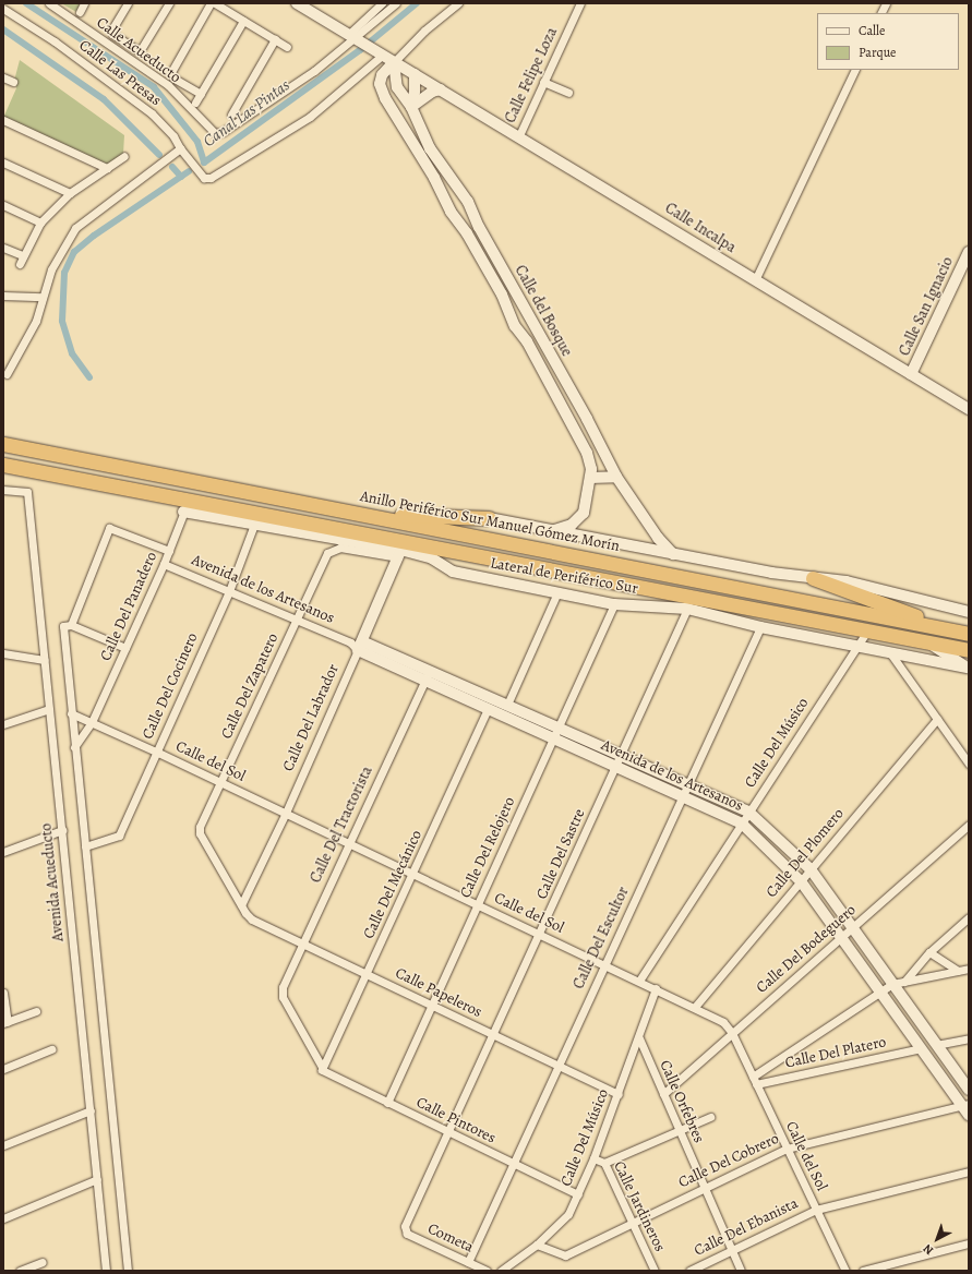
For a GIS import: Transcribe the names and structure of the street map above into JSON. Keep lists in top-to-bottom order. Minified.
{"streets":{"highway":["Anillo Periférico Sur Manuel Gómez Morín"],"street":["Calle Acueducto","Calle Las Presas","Calle Felipe Loza","Calle Incalpa","Calle San Ignacio","Calle del Bosque","Lateral de Periférico Sur","Avenida de los Artesanos","Calle Del Panadero","Calle Del Cocinero","Calle Del Zapatero","Calle Del Labrador","Calle Del Músico","Calle del Sol","Calle Del Tractorista","Calle Del Relojero","Calle Del Plomero","Calle Del Sastre","Avenida Acueducto","Calle Del Mecánico","Calle Del Escultor","Calle Del Bodeguero","Calle Papeleros","Calle Del Platero","Calle Orfebres","Calle Pintores","Calle Del Cobrero","Calle Jardineros","Calle Del Ebanista","Cometa"]},"crossings":[["Calle Felipe Loza","Calle Incalpa"],["Calle Incalpa","Calle San Ignacio"],["Calle Incalpa","Calle del Bosque"],["Lateral de Periférico Sur","Calle Del Zapatero"],["Lateral de Periférico Sur","Calle Del Labrador"],["Lateral de Periférico Sur","Calle Del Músico"],["Lateral de Periférico Sur","Calle Del Relojero"],["Lateral de Periférico Sur","Calle Del Sastre"],["Lateral de Periférico Sur","Calle Del Escultor"],["Avenida de los Artesanos","Calle Del Panadero"],["Avenida de los Artesanos","Calle Del Cocinero"],["Avenida de los Artesanos","Calle Del Zapatero"],["Avenida de los Artesanos","Calle Del Labrador"],["Avenida de los Artesanos","Calle Del Músico"],["Avenida de los Artesanos","Calle Del Tractorista"],["Avenida de los Artesanos","Calle Del Relojero"],["Avenida de los Artesanos","Calle Del Plomero"],["Avenida de los Artesanos","Calle Del Sastre"],["Avenida de los Artesanos","Calle Del Mecánico"],["Avenida de los Artesanos","Calle Del Escultor"],["Avenida de los Artesanos","Calle Del Bodeguero"],["Avenida de los Artesanos","Calle Del Platero"],["Avenida de los Artesanos","Calle Del Cobrero"],["Calle Del Panadero","Calle del Sol"],["Calle Del Cocinero","Calle del Sol"],["Calle Del Zapatero","Calle Del Labrador"],["Calle Del Zapatero","Calle del Sol"],["Calle Del Zapatero","Calle Papeleros"],["Calle Del Labrador","Calle del Sol"],["Calle Del Músico","Calle del Sol"],["Calle Del Músico","Calle Papeleros"],["Calle Del Músico","Calle Orfebres"],["Calle Del Músico","Calle Pintores"],["Calle Del Músico","Calle Del Cobrero"],["Calle Del Músico","Calle Jardineros"],["Calle del Sol","Calle Del Tractorista"],["Calle del Sol","Calle Del Relojero"],["Calle del Sol","Calle Del Plomero"],["Calle del Sol","Calle Del Sastre"],["Calle del Sol","Calle Del Mecánico"],["Calle del Sol","Calle Del Escultor"],["Calle del Sol","Calle Del Bodeguero"],["Calle del Sol","Calle Del Platero"],["Calle del Sol","Calle Del Cobrero"],["Calle del Sol","Calle Del Ebanista"],["Calle Del Tractorista","Calle Del Mecánico"],["Calle Del Tractorista","Calle Papeleros"],["Calle Del Tractorista","Calle Pintores"],["Calle Del Relojero","Calle Papeleros"],["Calle Del Relojero","Calle Pintores"],["Calle Del Sastre","Calle Papeleros"],["Calle Del Sastre","Calle Pintores"],["Calle Del Sastre","Cometa"],["Calle Del Mecánico","Calle Papeleros"],["Calle Del Mecánico","Calle Pintores"],["Calle Del Escultor","Calle Papeleros"],["Calle Del Escultor","Calle Pintores"],["Calle Del Escultor","Cometa"],["Calle Del Bodeguero","Calle Orfebres"],["Calle Orfebres","Calle Del Cobrero"],["Calle Orfebres","Calle Del Ebanista"],["Calle Del Cobrero","Calle Jardineros"]],"water":["Canal Las Pintas"],"legend":["Calle","Parque"],"north":"bottom left"}
